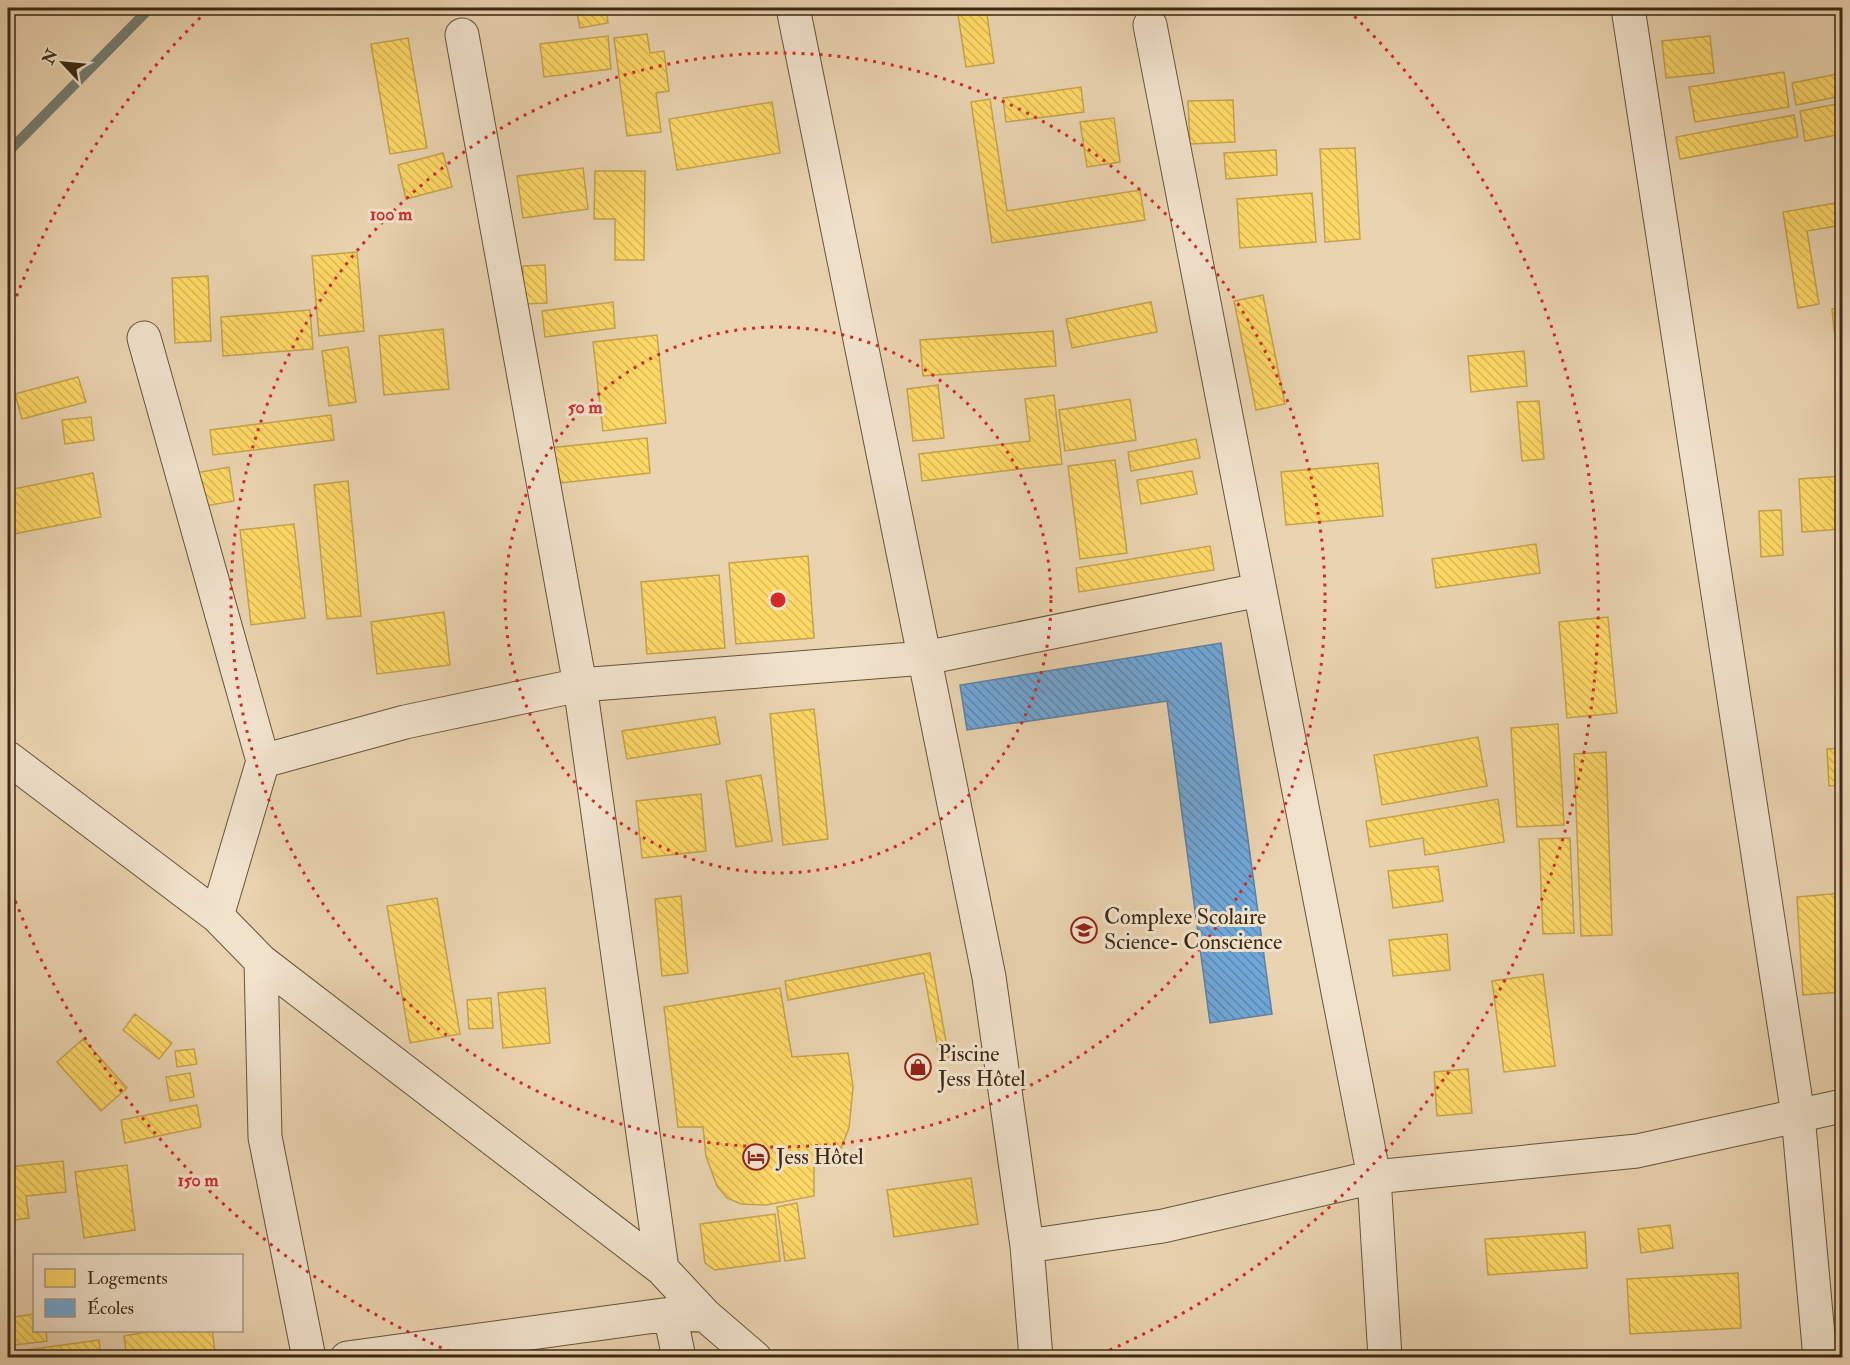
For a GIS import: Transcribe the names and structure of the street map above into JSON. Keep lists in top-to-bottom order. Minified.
{"places":{"school or university":["Complexe Scolaire Science- Conscience"],"shop":["Piscine Jess Hôtel"],"hotel":["Jess Hôtel"]},"legend":["Logements","Écoles"],"north":"top left","rings":["100 m","50 m","150 m"]}
